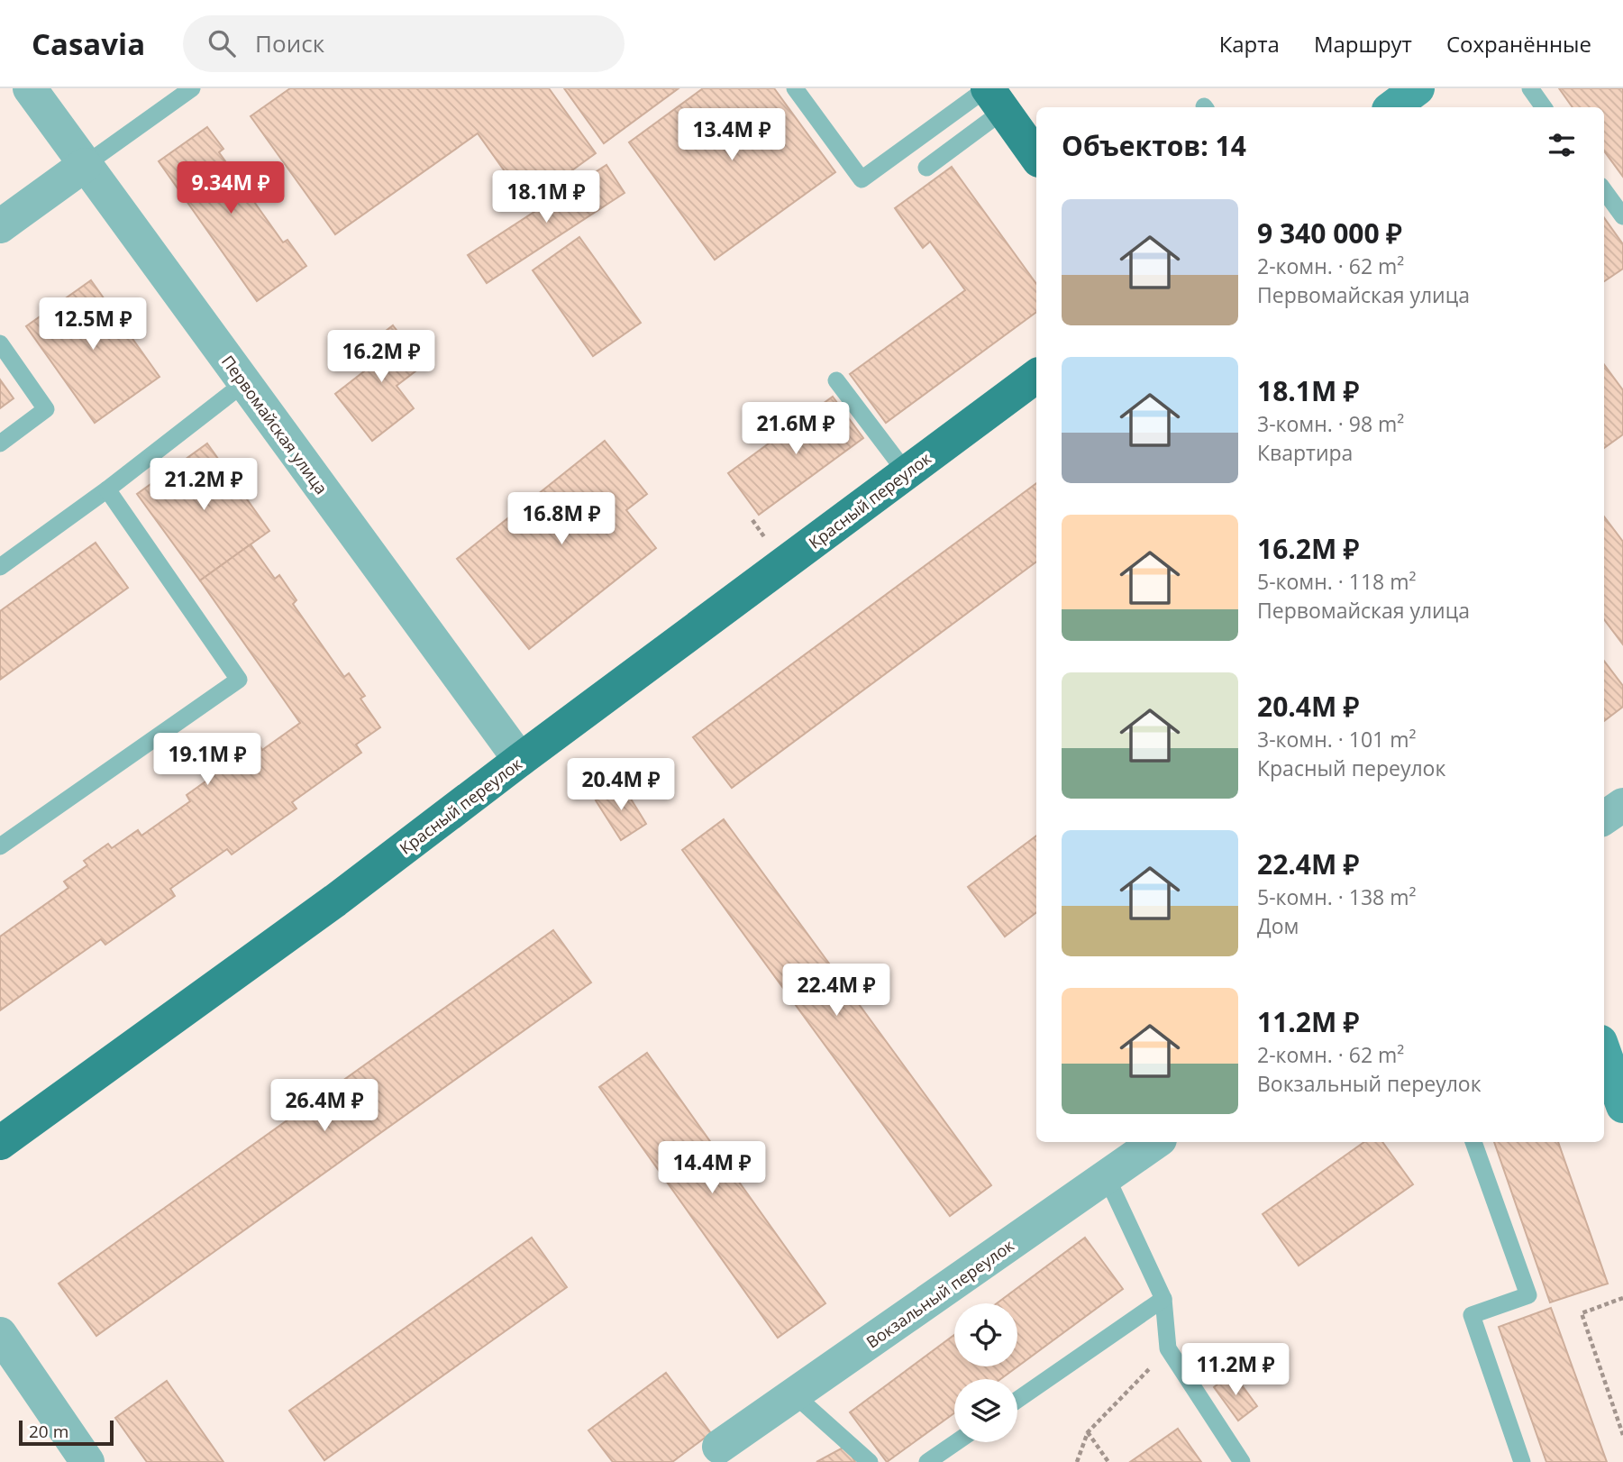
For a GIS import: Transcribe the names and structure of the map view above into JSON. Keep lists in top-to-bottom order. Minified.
{"streets":{"main road":["Красный переулок"],"street":["Первомайская улица","Вокзальный переулок"]},"crossings":[["Первомайская улица","Красный переулок"]],"scale_bar":"20 m","page":{"header":"Casavia","search":"Поиск","nav":["Карта","Маршрут","Сохранённые"],"heading":"Объектов: 14","price":["13.4M ₽","9.34M ₽","18.1M ₽","12.5M ₽","16.2M ₽","21.6M ₽","21.2M ₽","16.8M ₽","19.1M ₽","20.4M ₽","22.4M ₽","26.4M ₽","14.4M ₽","11.2M ₽"],"list":[{"name":"9 340 000 ₽","note":"2-комн. · 62 m² · Первомайская улица"},{"name":"18.1M ₽","note":"3-комн. · 98 m² · Квартира"},{"name":"16.2M ₽","note":"5-комн. · 118 m² · Первомайская улица"},{"name":"20.4M ₽","note":"3-комн. · 101 m² · Красный переулок"},{"name":"22.4M ₽","note":"5-комн. · 138 m² · Дом"},{"name":"11.2M ₽","note":"2-комн. · 62 m² · Вокзальный переулок"}],"scale":"20 m"}}
